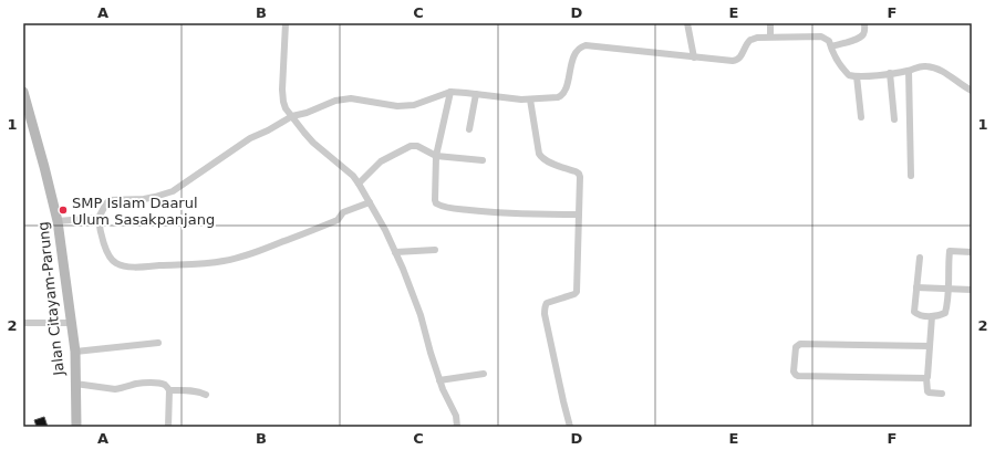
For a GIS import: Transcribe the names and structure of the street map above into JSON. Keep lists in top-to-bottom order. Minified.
{"streets":{"main road":["Jalan Citayam-Parung"]},"places":["SMP Islam Daarul Ulum Sasakpanjang"],"grid":{"columns":["A","B","C","D","E","F"],"rows":["1","2"]}}
